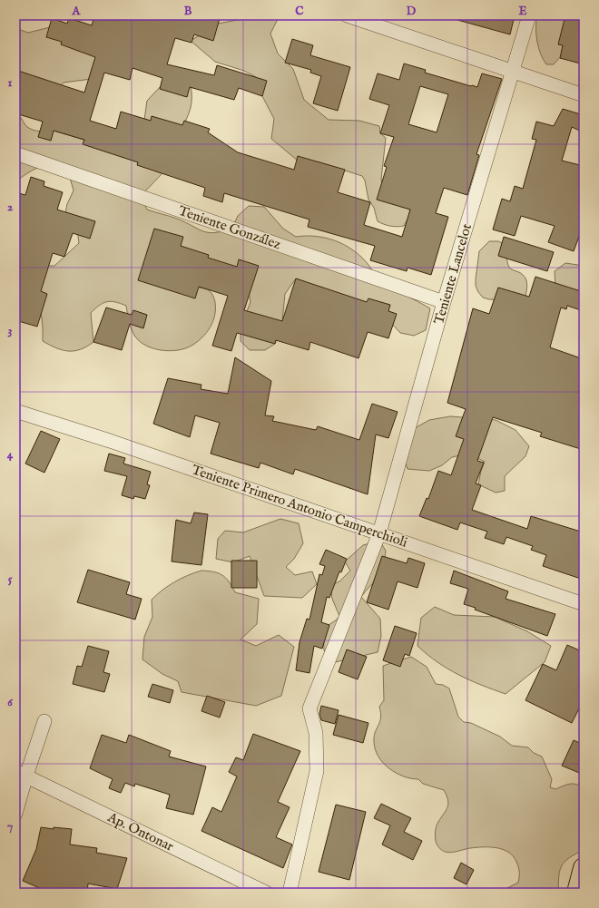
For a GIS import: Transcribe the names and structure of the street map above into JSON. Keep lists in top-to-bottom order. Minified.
{"streets":{"street":["Teniente González","Teniente Lancelot","Teniente Primero Antonio Camperchioli","Ap. Ontonar"]},"crossings":[["Teniente González","Teniente Lancelot"],["Teniente Lancelot","Teniente Primero Antonio Camperchioli"]],"grid":{"columns":["A","B","C","D","E"],"rows":["1","2","3","4","5","6","7"]}}
